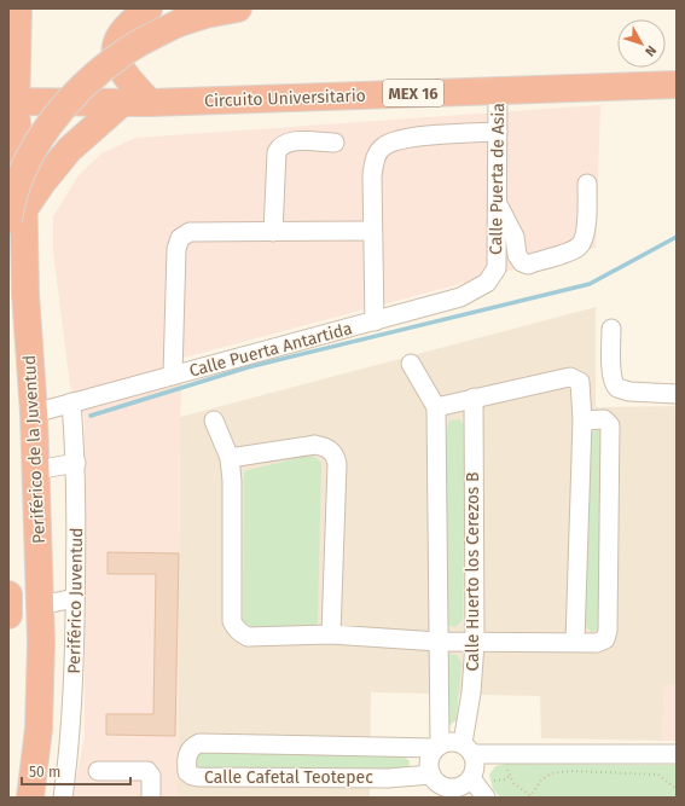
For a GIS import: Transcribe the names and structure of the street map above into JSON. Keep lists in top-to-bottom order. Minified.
{"streets":{"highway":["MEX 16","Circuito Universitario","Periférico de la Juventud"],"street":["Calle Puerta de Asia","Calle Puerta Antartida","Calle Huerto los Cerezos B","Periférico Juventud","Calle Cafetal Teotepec"]},"crossings":[["Circuito Universitario","Calle Puerta de Asia"],["Circuito Universitario","Periférico de la Juventud"],["Calle Puerta de Asia","Calle Puerta Antartida"],["Calle Puerta Antartida","Periférico de la Juventud"],["Calle Puerta Antartida","Periférico Juventud"],["Calle Huerto los Cerezos B","Calle Cafetal Teotepec"]],"scale_bar":"50 m","north":"bottom right"}
